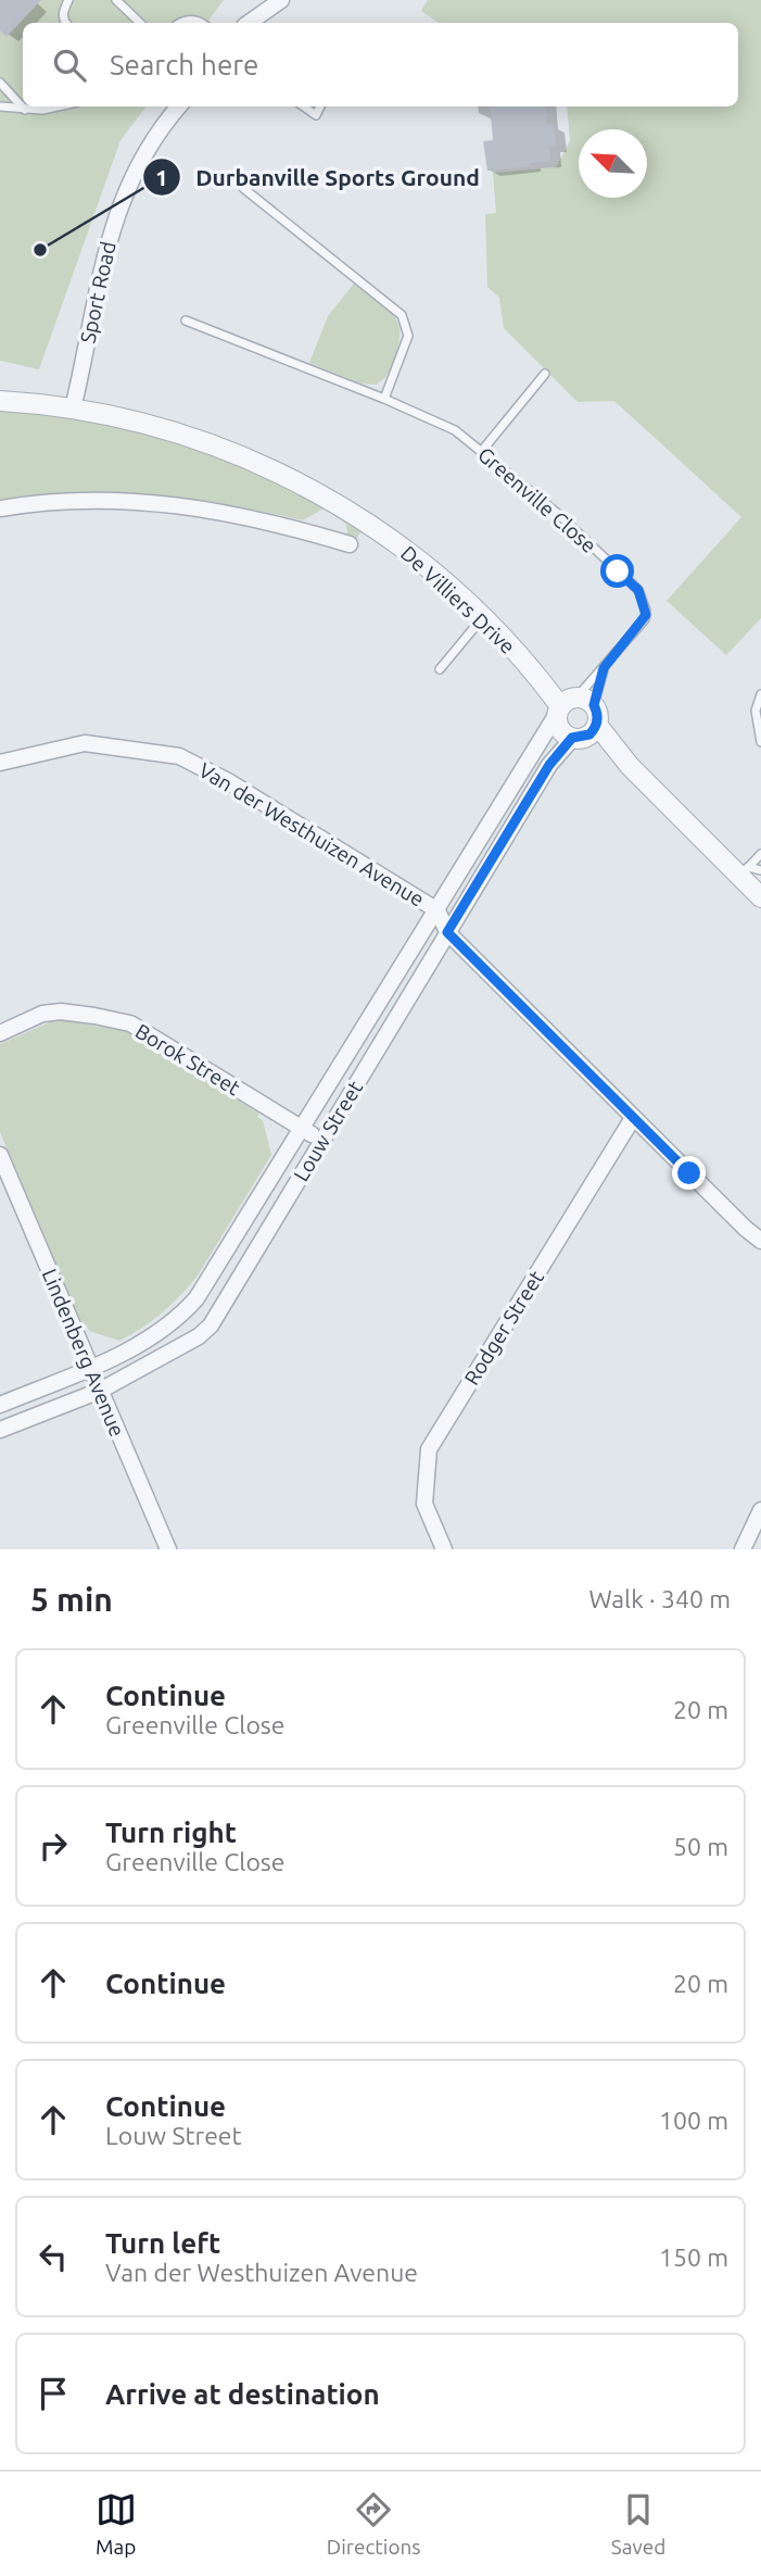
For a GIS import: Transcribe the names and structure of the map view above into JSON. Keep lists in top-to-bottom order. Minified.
{"streets":{"street":["Sport Road","De Villiers Drive","Van der Westhuizen Avenue","Borok Street","Louw Street","Rodger Street","Lindenberg Avenue"],"lane":["Greenville Close"]},"crossings":[["Sport Road","De Villiers Drive"],["Greenville Close","De Villiers Drive"],["Greenville Close","Louw Street"],["De Villiers Drive","Louw Street"],["Van der Westhuizen Avenue","Louw Street"],["Van der Westhuizen Avenue","Rodger Street"],["Borok Street","Louw Street"],["Louw Street","Lindenberg Avenue"]],"places":["Durbanville Sports Ground"],"north":"top left","page":{"search":"Search here","heading":["5 min","Walk · 340 m"],"list":[["Continue","Greenville Close","20 m"],["Turn right","Greenville Close","50 m"],["Continue","20 m"],["Continue","Louw Street","100 m"],["Turn left","Van der Westhuizen Avenue","150 m"],"Arrive at destination"],"nav":["Map","Directions","Saved"]}}
